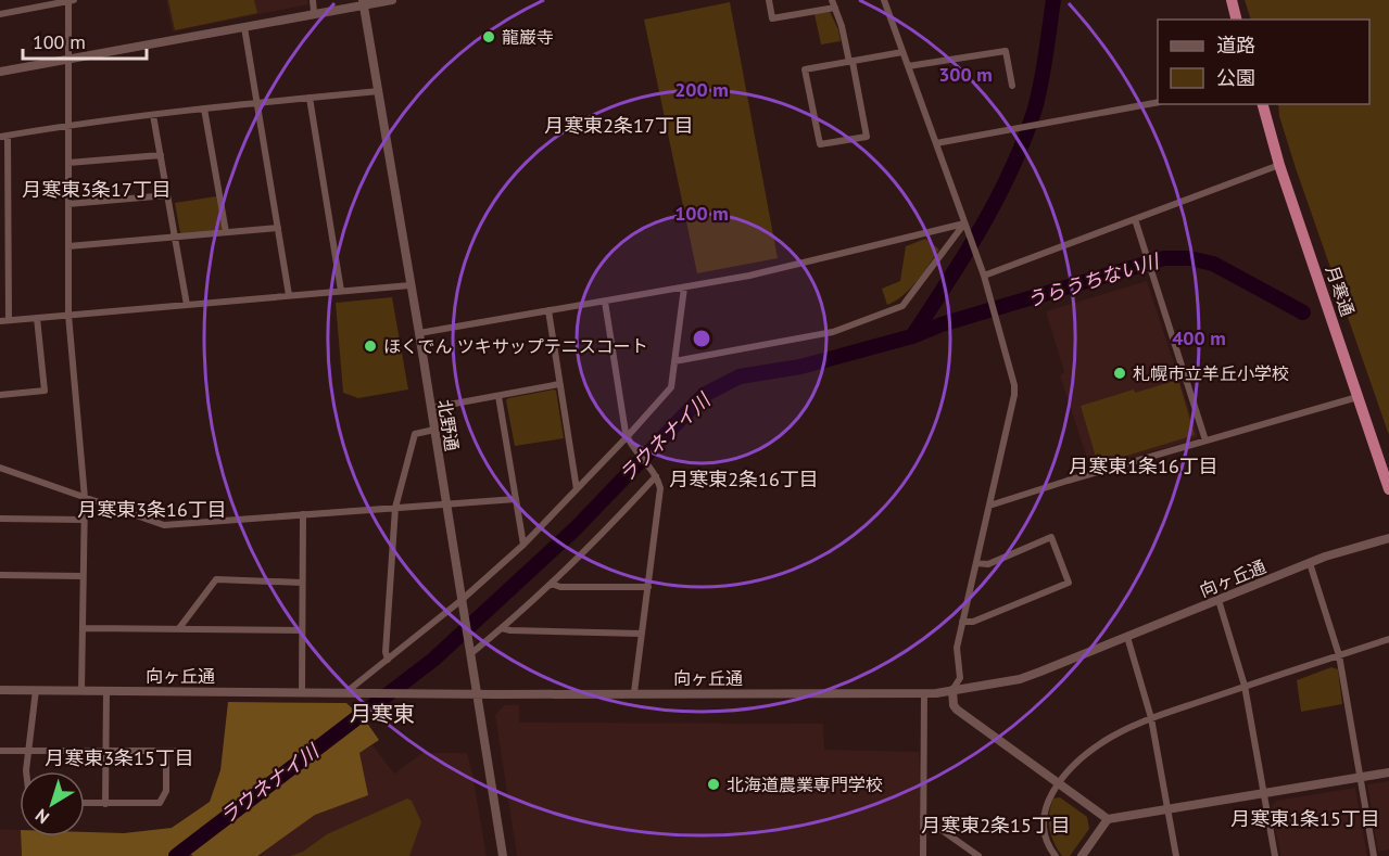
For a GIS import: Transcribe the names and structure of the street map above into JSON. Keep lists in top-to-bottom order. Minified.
{"streets":{"highway":["月寒通"],"street":["北野通","向ヶ丘通"]},"crossings":[["北野通","向ヶ丘通"]],"districts":["月寒東2条17丁目","月寒東3条17丁目","月寒東1条16丁目","月寒東2条16丁目","月寒東3条16丁目","月寒東","月寒東3条15丁目","月寒東1条15丁目","月寒東2条15丁目"],"water":["うらうちない川","ラウネナイ川"],"places":["龍巌寺","ほくでん ツキサップテニスコート","札幌市立羊丘小学校","北海道農業専門学校"],"legend":["道路","公園"],"scale_bar":"100 m","north":"bottom left","rings":["300 m","200 m","100 m","400 m"]}
